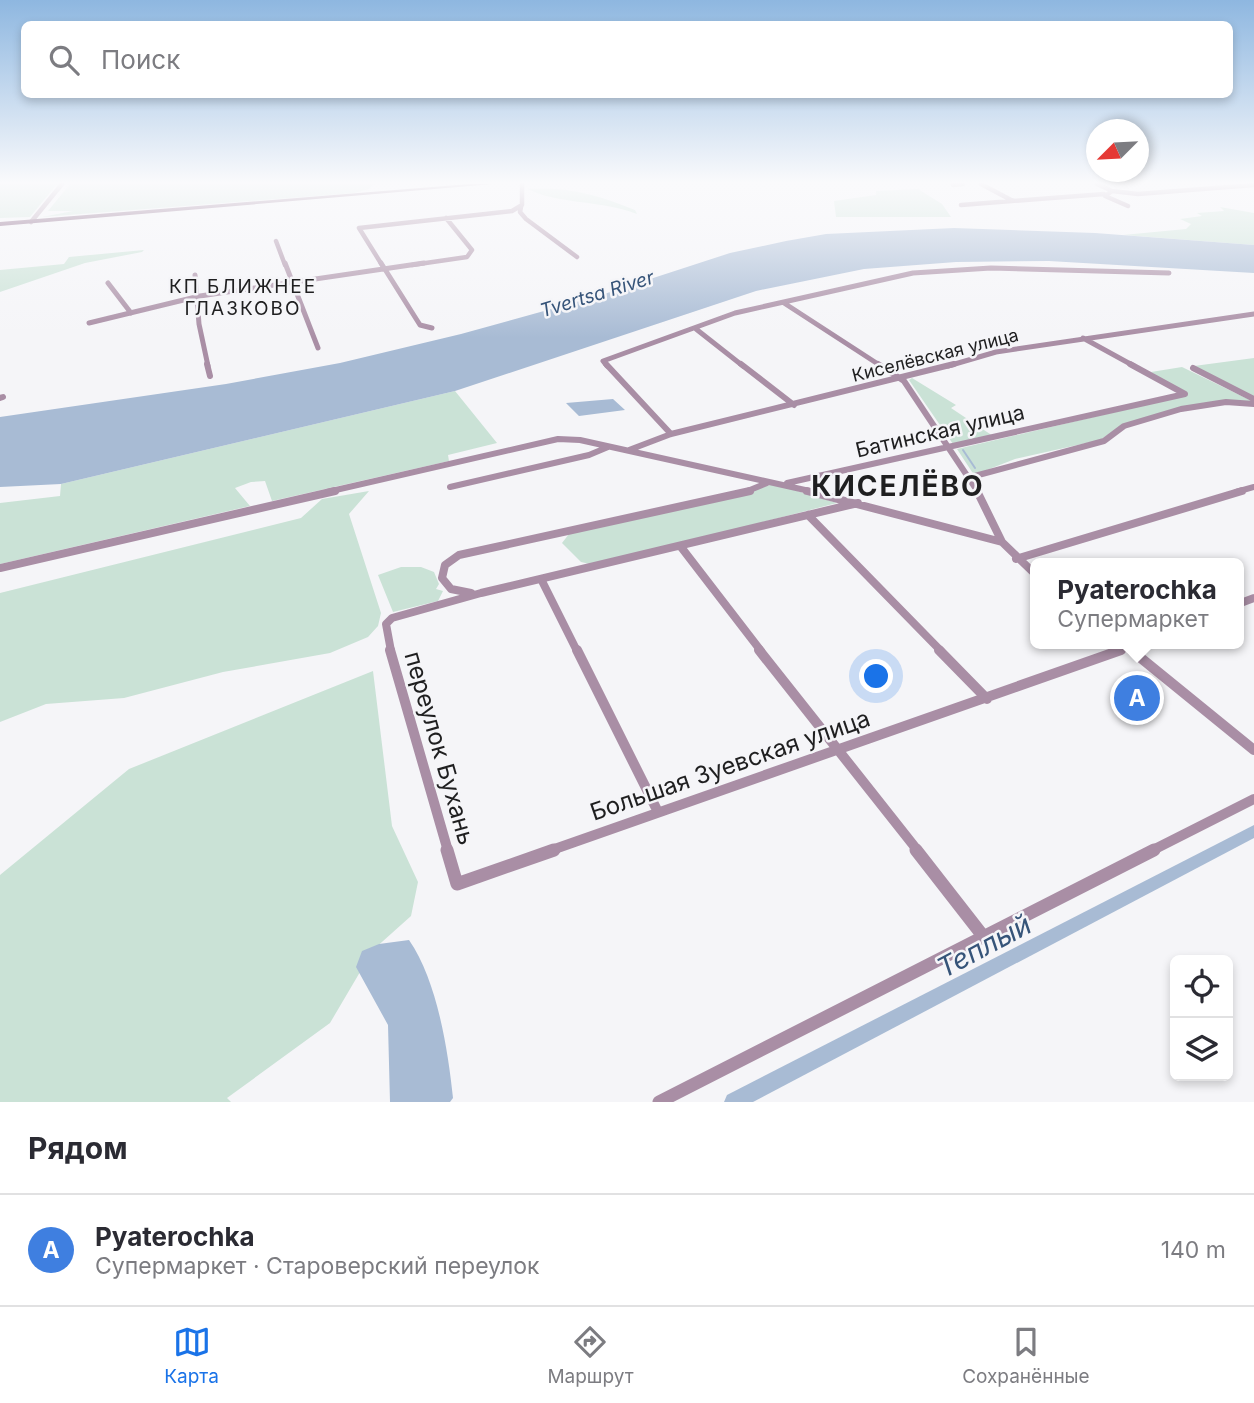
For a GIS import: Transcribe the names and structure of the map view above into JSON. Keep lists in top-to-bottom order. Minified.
{"streets":{"street":["Киселёвская улица","Батинская улица","переулок Бухань","Большая Зуевская улица"]},"crossings":[["Киселёвская улица","Батинская улица"],["Батинская улица","переулок Бухань"],["переулок Бухань","Большая Зуевская улица"]],"districts":["КП БЛИЖНЕЕ ГЛАЗКОВО","КИСЕЛЁВО"],"water":["Tvertsa River","Теплый"],"north":"bottom left","page":{"search":"Поиск","popup":["Pyaterochka","Супермаркет"],"pins":"A","heading":"Рядом","list":[{"mark":"A","name":"Pyaterochka","note":"Супермаркет · Староверский переулок","value":"140 m"}],"nav":["Карта","Маршрут","Сохранённые"]}}
